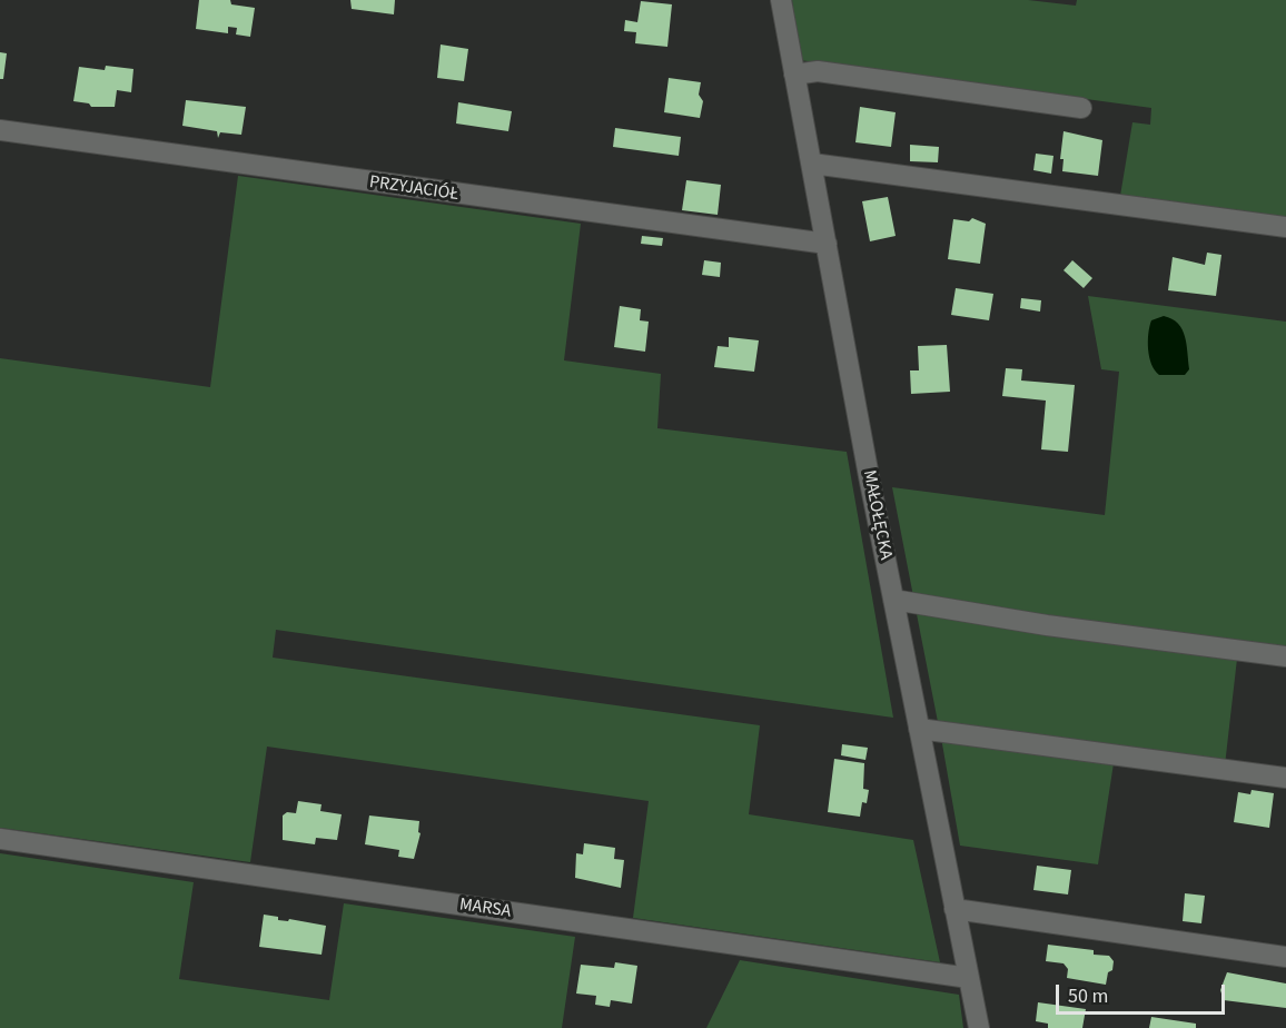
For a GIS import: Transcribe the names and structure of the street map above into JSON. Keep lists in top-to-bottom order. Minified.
{"streets":{"street":["PRZYJACIÓŁ","MAŁOŁĘCKA","MARSA"]},"crossings":[["PRZYJACIÓŁ","MAŁOŁĘCKA"],["MAŁOŁĘCKA","MARSA"]],"scale_bar":"50 m"}
